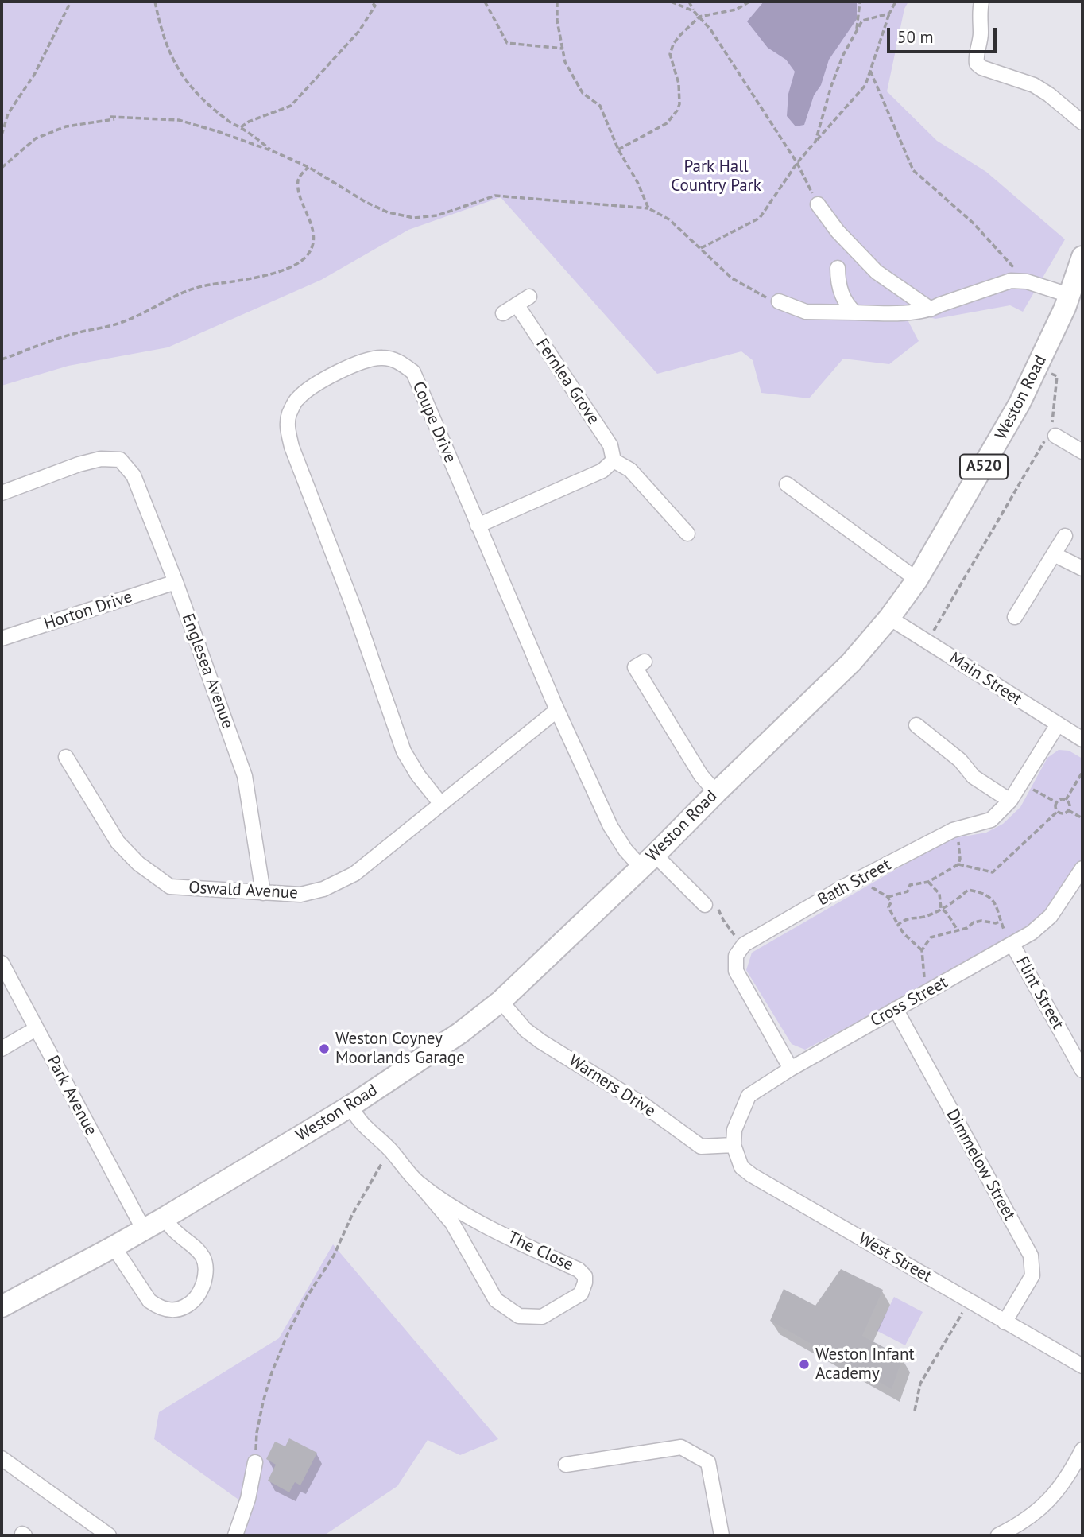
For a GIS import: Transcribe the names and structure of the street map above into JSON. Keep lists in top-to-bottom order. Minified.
{"streets":{"highway":["Weston Road","A520"],"street":["Fernlea Grove","Coupe Drive","Horton Drive","Englesea Avenue","Main Street","Bath Street","Oswald Avenue","Flint Street","Cross Street","Warners Drive","Park Avenue","Dimmelow Street","The Close","West Street"]},"crossings":[["Weston Road","Coupe Drive"],["Weston Road","A520"],["Weston Road","Main Street"],["Weston Road","Warners Drive"],["Weston Road","Park Avenue"],["Weston Road","The Close"],["Coupe Drive","Oswald Avenue"],["Horton Drive","Englesea Avenue"],["Englesea Avenue","Oswald Avenue"],["Main Street","Bath Street"],["Bath Street","Cross Street"],["Flint Street","Cross Street"],["Cross Street","Dimmelow Street"],["Cross Street","West Street"],["Warners Drive","West Street"],["Dimmelow Street","West Street"]],"parks":["Park Hall Country Park"],"places":["Weston Coyney Moorlands Garage","Weston Infant Academy"],"scale_bar":"50 m"}
